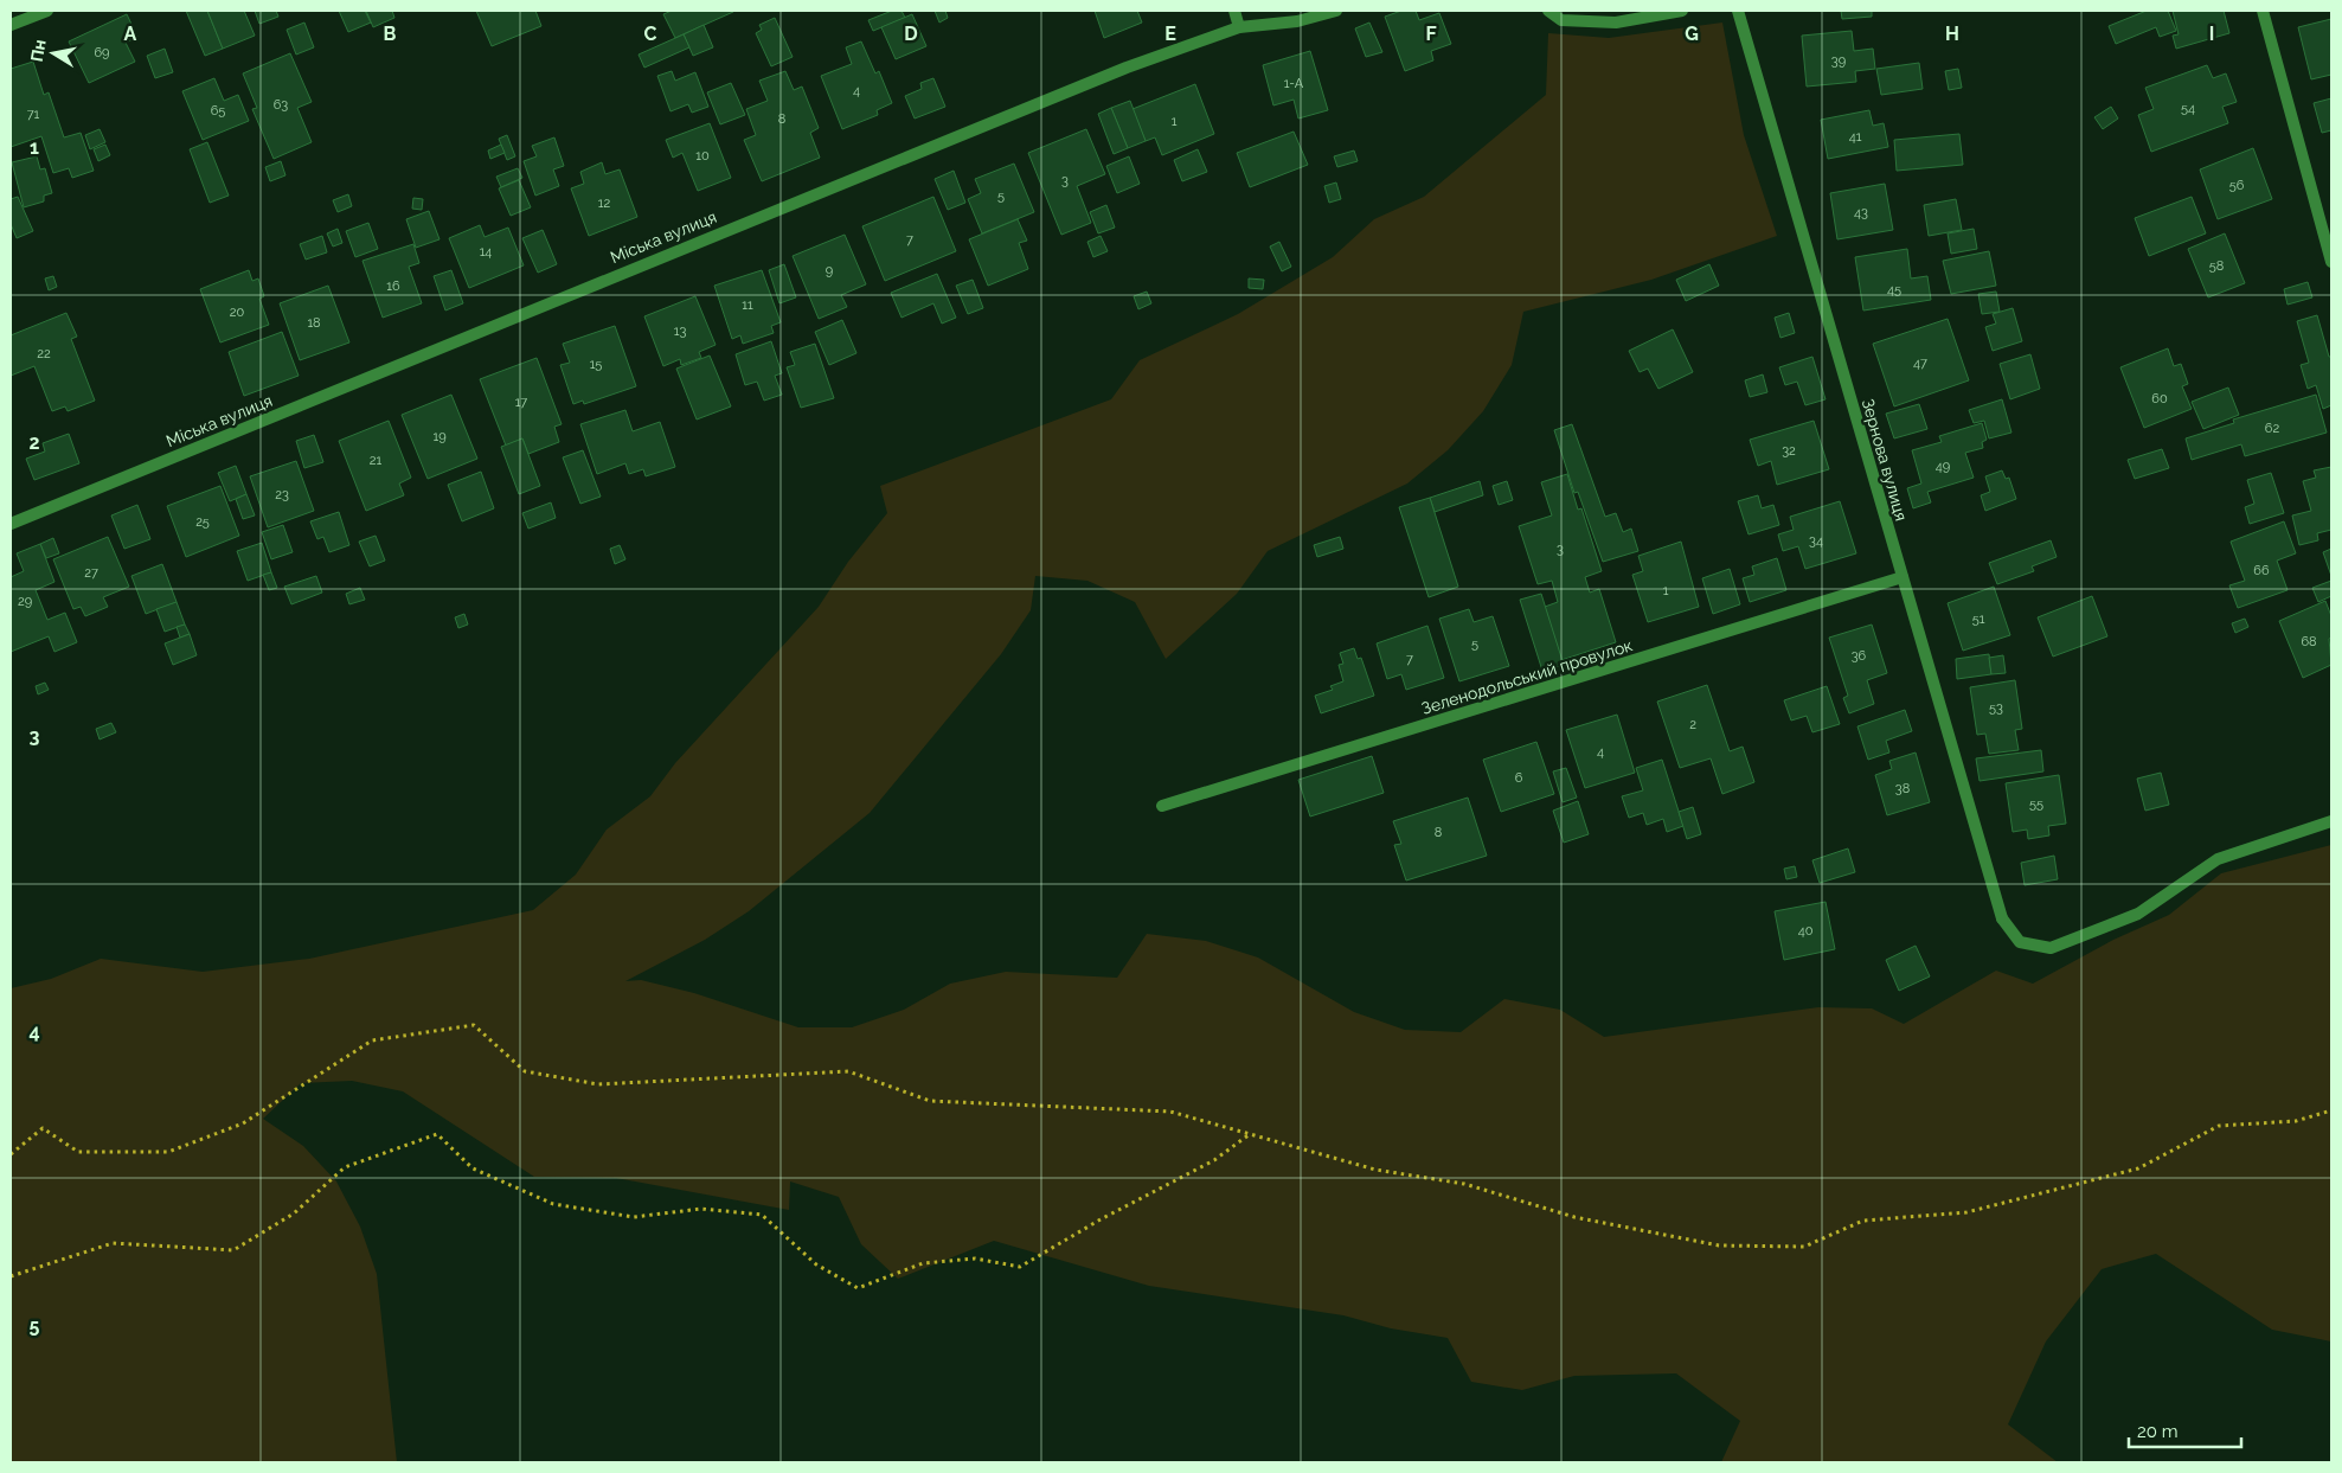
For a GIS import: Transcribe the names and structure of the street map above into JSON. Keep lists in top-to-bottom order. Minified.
{"streets":{"street":["Міська вулиця","Зернова вулиця","Зеленодольський провулок"]},"crossings":[["Зернова вулиця","Зеленодольський провулок"]],"house_numbers":["69","39","1-А","4","63","54","65","71","8","1","41","10","3","56","5","12","43","7","14","58","9","16","45","11","20","18","13","22","47","15","60","17","62","19","32","21","49","23","25","34","3","66","27","1","29","51","68","5","36","7","53","2","4","6","38","55","8","40"],"scale_bar":"20 m","north":"left","grid":{"columns":["A","B","C","D","E","F","G","H","I"],"rows":["1","2","3","4","5"]}}
